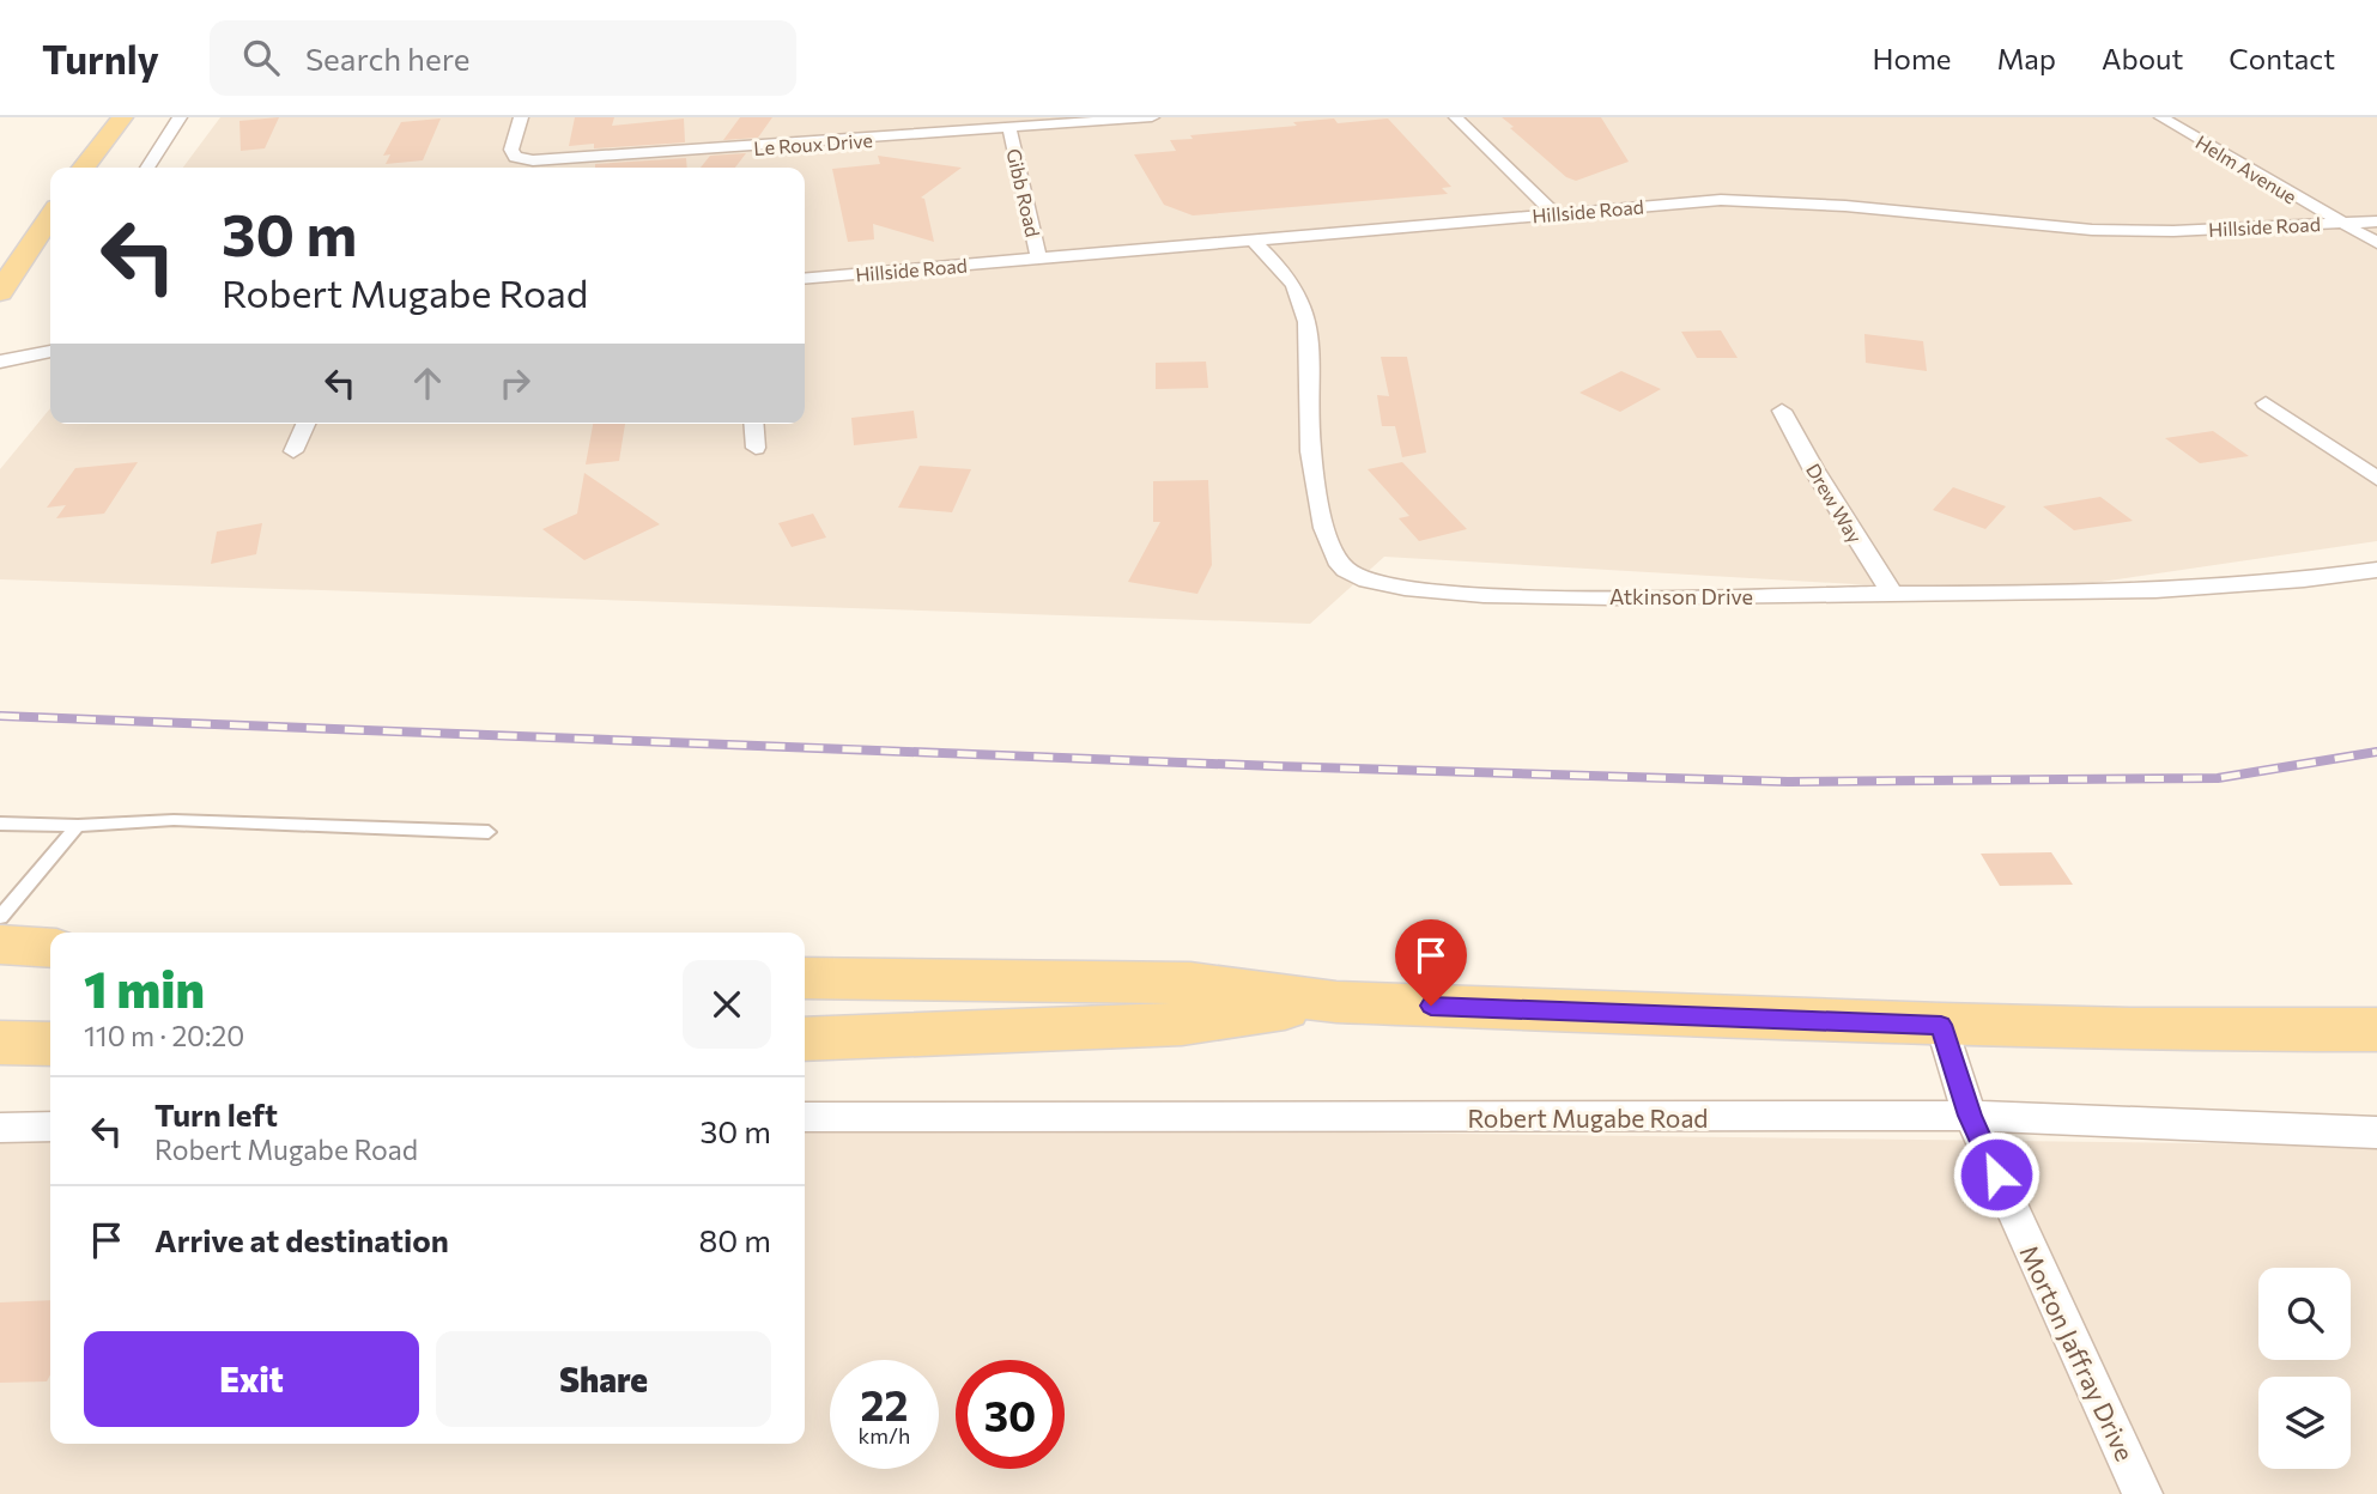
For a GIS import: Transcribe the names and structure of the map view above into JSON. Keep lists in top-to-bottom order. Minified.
{"streets":{"street":["Le Roux Drive","Helm Avenue","Gibb Road","Hillside Road","Drew Way","Atkinson Drive","Robert Mugabe Road","Morton Jaffray Drive"]},"crossings":[["Le Roux Drive","Gibb Road"],["Helm Avenue","Hillside Road"],["Gibb Road","Hillside Road"],["Hillside Road","Atkinson Drive"],["Drew Way","Atkinson Drive"],["Robert Mugabe Road","Morton Jaffray Drive"]],"page":{"header":"Turnly","search":"Search here","nav":["Home","Map","About","Contact"],"turn":["30 m","Robert Mugabe Road"],"heading":["1 min","110 m · 20:20"],"list":[{"name":"Turn left","note":"Robert Mugabe Road","value":"30 m"},{"name":"Arrive at destination","value":"80 m"}],"buttons":["Exit","Share"],"speed":"22 km/h","limit":"30"}}
